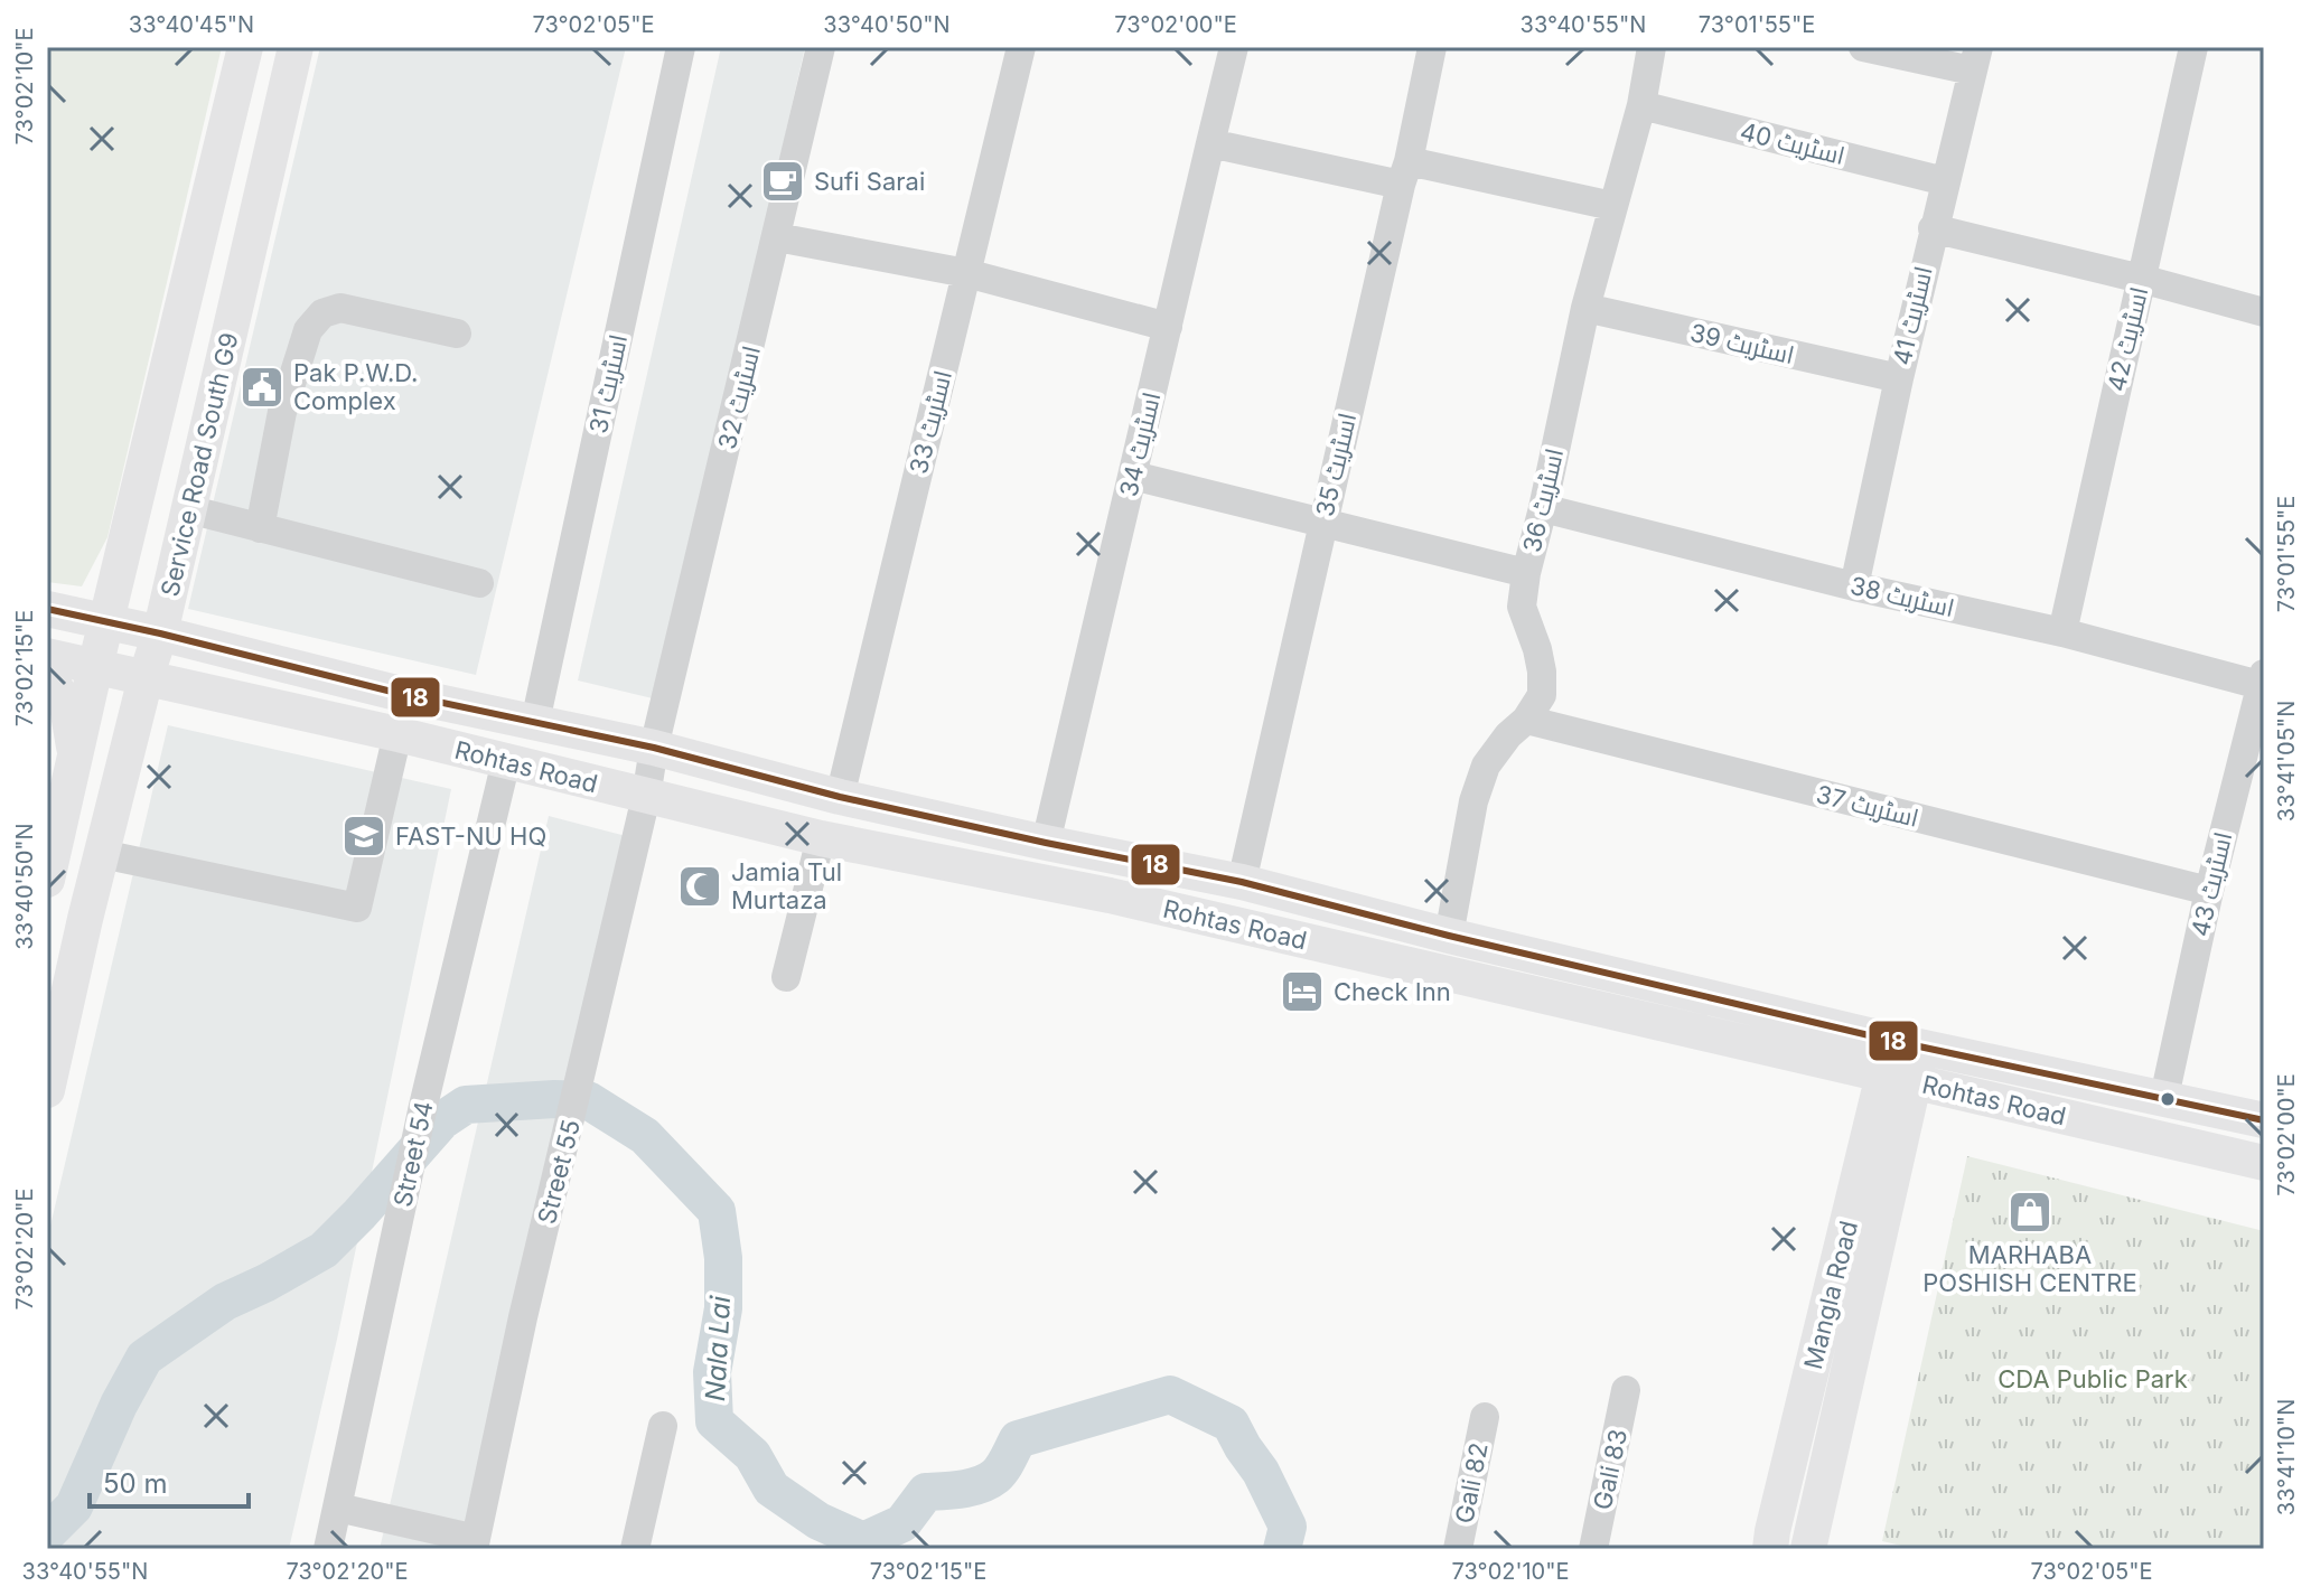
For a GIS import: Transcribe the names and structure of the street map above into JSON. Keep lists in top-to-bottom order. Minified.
{"streets":{"main road":["Service Road South G9","Rohtas Road","Mangla Road"],"street":["اسٹریٹ 40","اسٹریٹ 41","اسٹریٹ 42","اسٹریٹ 39","اسٹریٹ 31","اسٹریٹ 32","اسٹریٹ 33","اسٹریٹ 34","اسٹریٹ 35","اسٹریٹ 36","اسٹریٹ 38","اسٹریٹ 37","اسٹریٹ 43","Street 54","Street 55","Gali 83","Gali 82"]},"crossings":[["اسٹریٹ 40","اسٹریٹ 41"],["اسٹریٹ 40","اسٹریٹ 36"],["اسٹریٹ 41","اسٹریٹ 39"],["اسٹریٹ 41","اسٹریٹ 38"],["اسٹریٹ 42","اسٹریٹ 38"],["اسٹریٹ 39","اسٹریٹ 36"],["اسٹریٹ 31","Rohtas Road"],["اسٹریٹ 32","Rohtas Road"],["اسٹریٹ 32","Street 55"],["اسٹریٹ 33","Rohtas Road"],["اسٹریٹ 34","Rohtas Road"],["Service Road South G9","Rohtas Road"],["اسٹریٹ 35","Rohtas Road"],["اسٹریٹ 36","اسٹریٹ 38"],["اسٹریٹ 36","Rohtas Road"],["اسٹریٹ 36","اسٹریٹ 37"],["اسٹریٹ 38","اسٹریٹ 43"],["Rohtas Road","اسٹریٹ 43"],["Rohtas Road","Street 54"],["Rohtas Road","Street 55"],["Rohtas Road","Mangla Road"],["اسٹریٹ 37","اسٹریٹ 43"]],"water":["Nala Lai"],"parks":["CDA Public Park"],"places":{"cafe":["Sufi Sarai"],"public building":["Pak P.W.D. Complex"],"school or university":["FAST-NU HQ"],"mosque":["Jamia Tul Murtaza"],"hotel":["Check Inn"],"shop":["MARHABA POSHISH CENTRE"]},"lines":["transit line 18"],"scale_bar":"50 m","coordinates":["33°40'45\"N","73°02'05\"E","33°40'50\"N","73°02'00\"E","33°40'55\"N","73°01'55\"E","73°02'10\"E","73°02'15\"E","33°41'05\"N","73°02'20\"E","33°41'10\"N"]}
